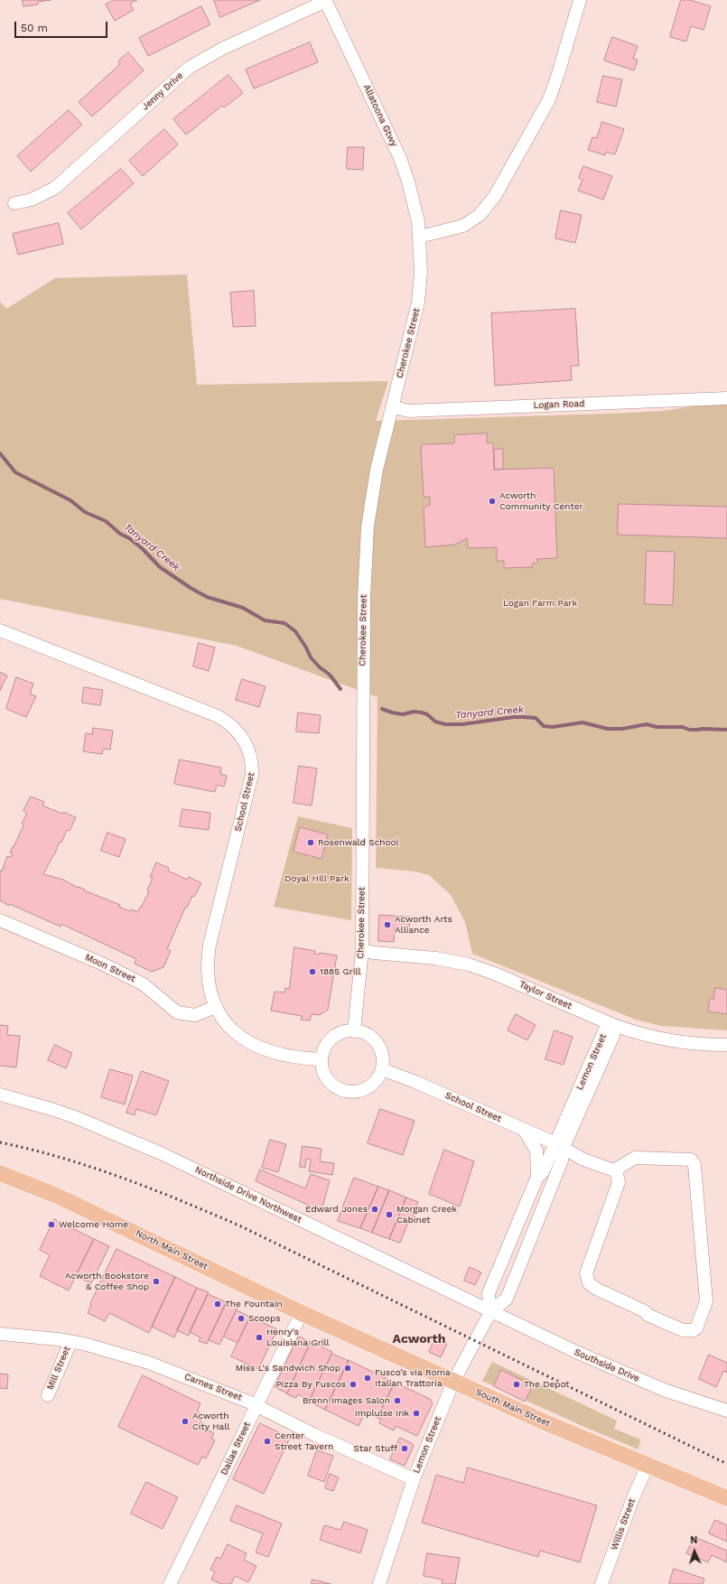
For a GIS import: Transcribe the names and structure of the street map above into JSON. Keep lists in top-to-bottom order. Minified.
{"streets":{"main road":["North Main Street","South Main Street"],"street":["Jenny Drive","Allatoona Gtwy","Cherokee Street","Logan Road","School Street","Moon Street","Taylor Street","Lemon Street","Northside Drive Northwest","Southside Drive","Mill Street","Carnes Street","Dallas Street","Willis Street"]},"crossings":[["Jenny Drive","Allatoona Gtwy"],["Allatoona Gtwy","Cherokee Street"],["Cherokee Street","Logan Road"],["Cherokee Street","School Street"],["Cherokee Street","Taylor Street"],["School Street","Moon Street"],["School Street","Lemon Street"],["Taylor Street","Lemon Street"],["Lemon Street","Northside Drive Northwest"],["Lemon Street","Southside Drive"],["Lemon Street","Carnes Street"],["Lemon Street","South Main Street"],["Northside Drive Northwest","Southside Drive"],["North Main Street","South Main Street"],["North Main Street","Dallas Street"],["Mill Street","Carnes Street"],["Carnes Street","Dallas Street"],["South Main Street","Dallas Street"],["South Main Street","Willis Street"]],"districts":["Acworth"],"water":["Tanyard Creek"],"parks":["Logan Farm Park","Doyal Hill Park"],"places":["Acworth Community Center","Rosenwald School","Acworth Arts Alliance","1885 Grill","Edward Jones","Morgan Creek Cabinet","Welcome Home","Acworth Bookstore & Coffee Shop","The Fountain","Scoops","Henry's Louisiana Grill","Miss L's Sandwich Shop","Fusco’s via Roma Italian Trattoria","Pizza By Fuscos","The Depot","Brenn Images Salon","Implulse Ink","Acworth City Hall","Center Street Tavern","Star Stuff"],"scale_bar":"50 m","north":"top"}
